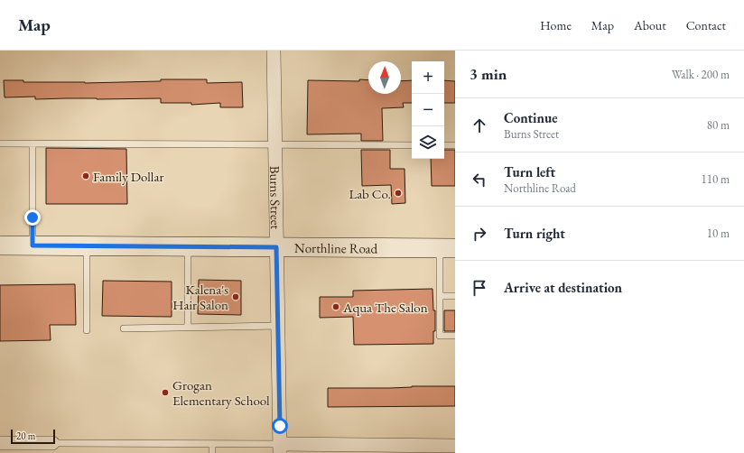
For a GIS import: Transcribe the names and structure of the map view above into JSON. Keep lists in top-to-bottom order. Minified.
{"streets":{"main road":["Northline Road"],"street":["Burns Street"]},"crossings":[["Burns Street","Northline Road"]],"places":["Family Dollar","Lab Co.","Kalena's Hair Salon","Aqua The Salon","Grogan Elementary School"],"scale_bar":"20 m","north":"top","page":{"header":"Map","nav":["Home","Map","About","Contact"],"heading":["3 min","Walk · 200 m"],"map_buttons":["+","−"],"list":[["Continue","Burns Street","80 m"],["Turn left","Northline Road","110 m"],["Turn right","10 m"],"Arrive at destination"],"scale":"20 m"}}
